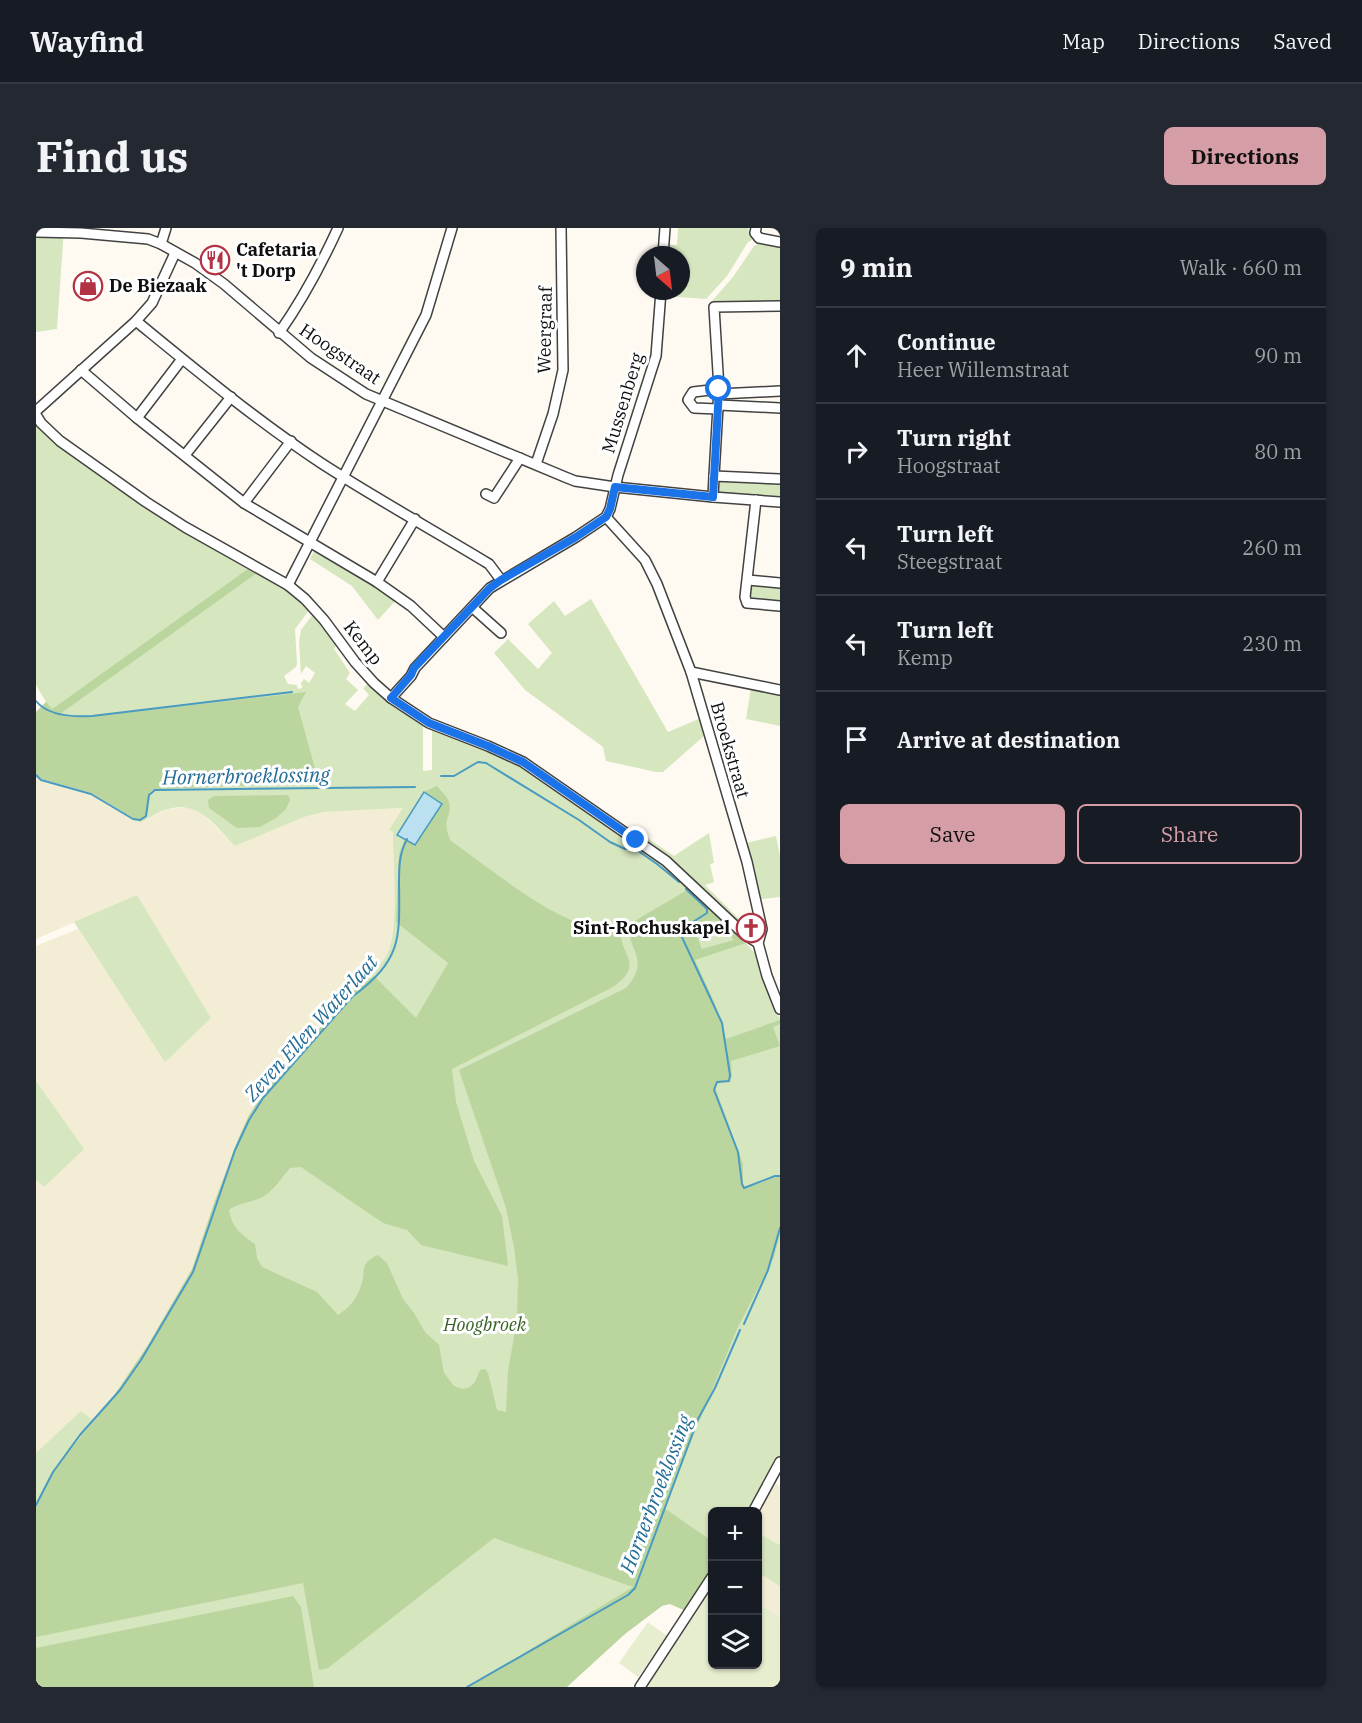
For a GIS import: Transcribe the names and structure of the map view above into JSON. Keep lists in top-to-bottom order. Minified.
{"streets":{"street":["Weergraaf","Hoogstraat","Mussenberg","Kemp","Broekstraat"]},"crossings":[["Weergraaf","Hoogstraat"],["Hoogstraat","Mussenberg"],["Mussenberg","Broekstraat"],["Kemp","Broekstraat"]],"water":["Hornerbroeklossing","Zeven Ellen Waterlaat"],"parks":["Hoogbroek"],"places":{"restaurant":["Cafetaria 't Dorp"],"shop":["De Biezaak"],"church":["Sint-Rochuskapel"]},"north":"bottom right","page":{"header":"Wayfind","nav":["Map","Directions","Saved"],"buttons":["Directions",["Save","Share"]],"title":"Find us","heading":["9 min","Walk · 660 m"],"list":[["Continue","Heer Willemstraat","90 m"],["Turn right","Hoogstraat","80 m"],["Turn left","Steegstraat","260 m"],["Turn left","Kemp","230 m"],"Arrive at destination"],"map_buttons":["+","−"]}}
